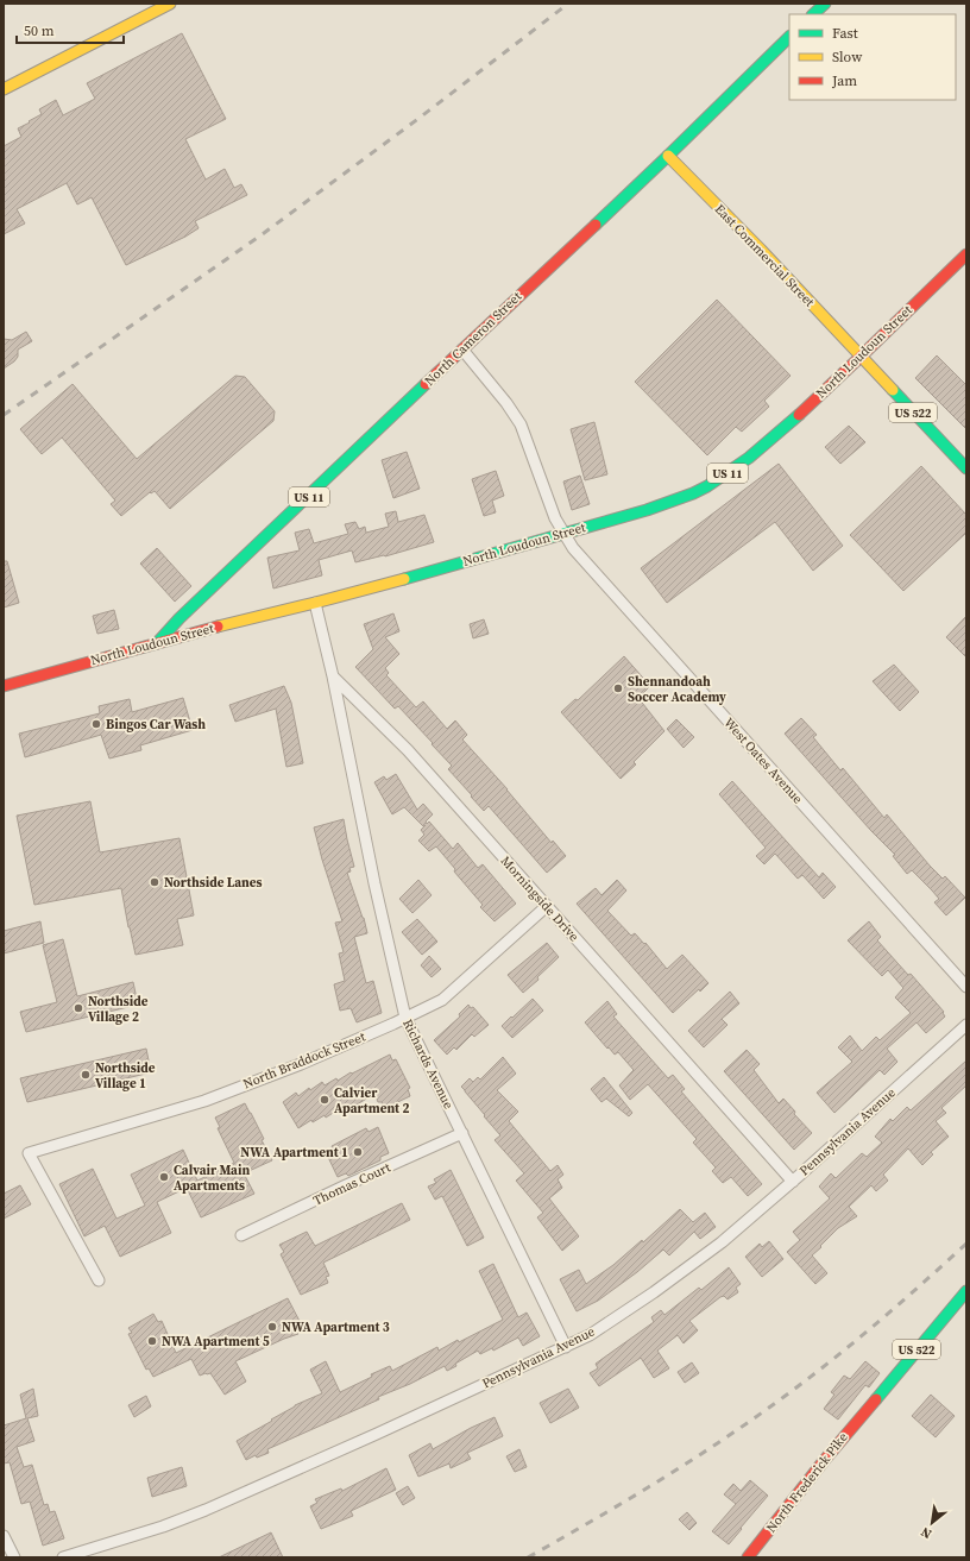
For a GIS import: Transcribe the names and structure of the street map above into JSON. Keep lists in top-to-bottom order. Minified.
{"streets":{"main road":["East Commercial Street","North Cameron Street","North Loudoun Street","US 522","US 11","North Frederick Pike"],"street":["West Oates Avenue","Morningside Drive","North Braddock Street","Richards Avenue","Pennsylvania Avenue","Thomas Court"]},"crossings":[["East Commercial Street","North Cameron Street"],["East Commercial Street","North Loudoun Street"],["East Commercial Street","US 522"],["North Cameron Street","North Loudoun Street"],["North Cameron Street","West Oates Avenue"],["North Loudoun Street","US 522"],["North Loudoun Street","West Oates Avenue"],["Morningside Drive","North Braddock Street"],["Morningside Drive","Richards Avenue"],["Morningside Drive","Pennsylvania Avenue"],["North Braddock Street","Richards Avenue"],["Richards Avenue","Pennsylvania Avenue"],["Richards Avenue","Thomas Court"]],"places":["Shennandoah Soccer Academy","Bingos Car Wash","Northside Lanes","Northside Village 2","Northside Village 1","Calvier Apartment 2","NWA Apartment 1","Calvair Main Apartments","NWA Apartment 3","NWA Apartment 5"],"legend":["Fast","Slow","Jam"],"scale_bar":"50 m","north":"bottom left"}
